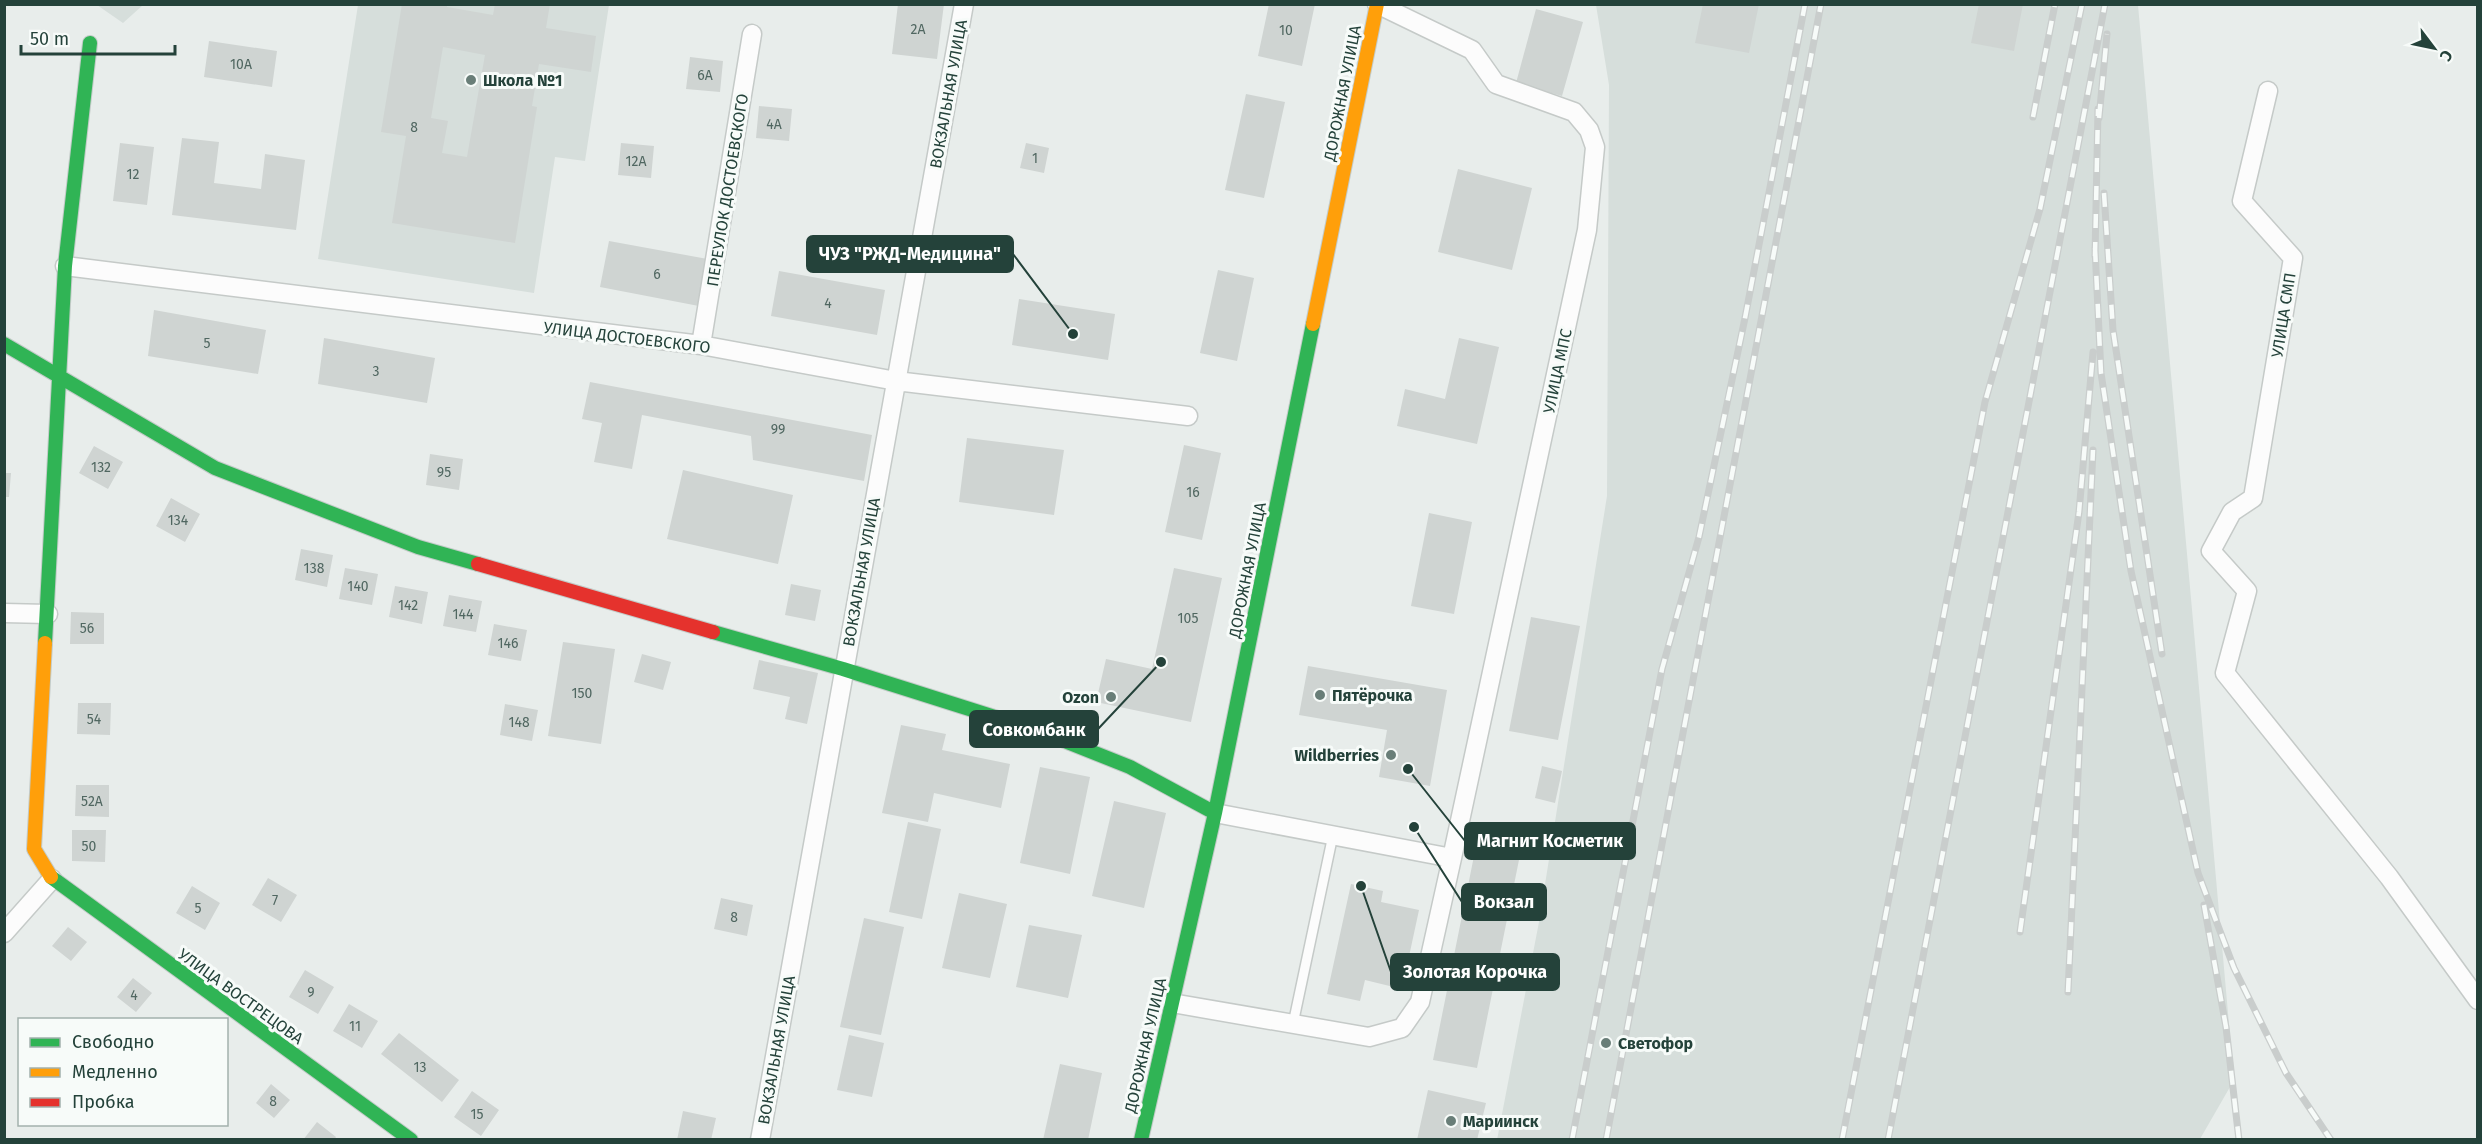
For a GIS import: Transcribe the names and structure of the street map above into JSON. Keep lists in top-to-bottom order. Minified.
{"streets":{"street":["ДОРОЖНАЯ УЛИЦА","ВОКЗАЛЬНАЯ УЛИЦА","ПЕРЕУЛОК ДОСТОЕВСКОГО","УЛИЦА СМП","УЛИЦА ДОСТОЕВСКОГО","УЛИЦА МПС","УЛИЦА ВОСТРЕЦОВА"]},"crossings":[["ДОРОЖНАЯ УЛИЦА","УЛИЦА МПС"],["ВОКЗАЛЬНАЯ УЛИЦА","УЛИЦА ДОСТОЕВСКОГО"],["ПЕРЕУЛОК ДОСТОЕВСКОГО","УЛИЦА ДОСТОЕВСКОГО"]],"places":["Школа №1","ЧУЗ \"РЖД-Медицина\"","Совкомбанк","Пятёрочка","Ozon","Wildberries","Магнит Косметик","Вокзал","Золотая Корочка","Светофор","Мариинск"],"house_numbers":["2А","10","10А","6А","4А","8","1","12А","12","6","4","5","3","99","132","95","16","134","138","140","142","144","105","56","146","150","54","148","52А","50","7","5","8","9","4","11","13","8","15"],"legend":["Свободно","Медленно","Пробка"],"scale_bar":"50 m","north":"bottom right"}
